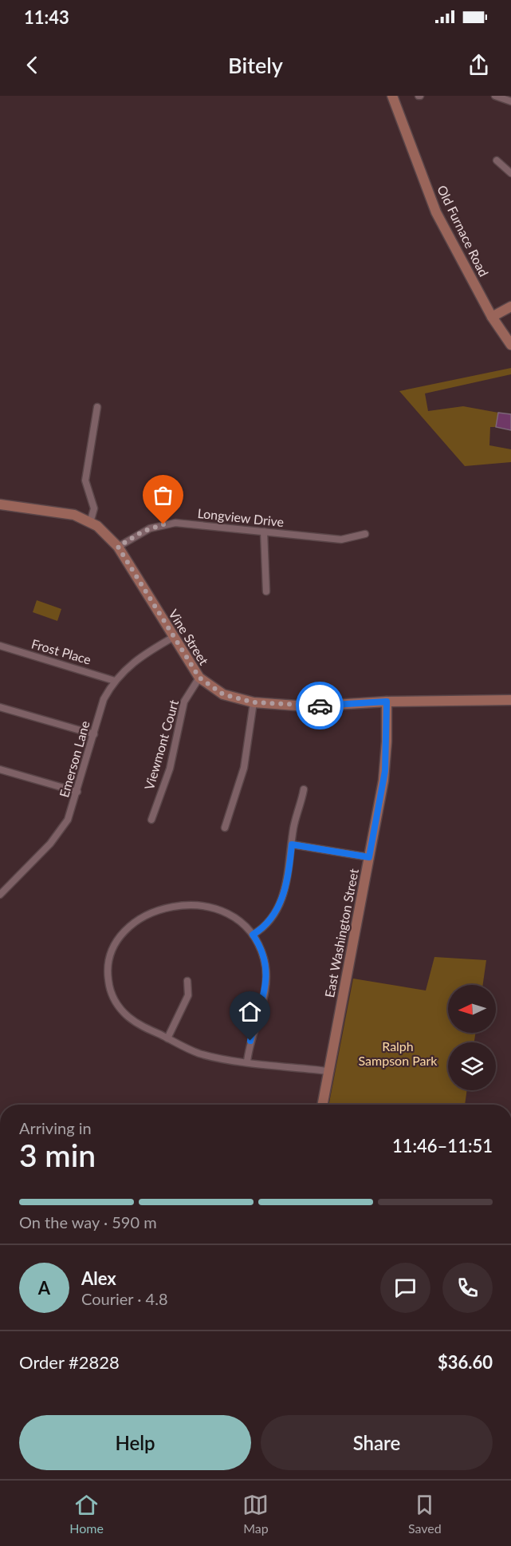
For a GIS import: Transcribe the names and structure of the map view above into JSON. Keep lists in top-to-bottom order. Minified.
{"streets":{"street":["Old Furnace Road","Longview Drive","Vine Street","Frost Place","Viewmont Court","Emerson Lane","East Washington Street"]},"crossings":[["Longview Drive","Vine Street"],["Vine Street","Viewmont Court"],["Vine Street","Emerson Lane"],["Vine Street","East Washington Street"],["Frost Place","Emerson Lane"]],"parks":["Ralph Sampson Park"],"north":"left","page":{"status":"11:43","header":"Bitely","heading":["3 min","Arriving in","11:46–11:51"],"panel":["Alex","Courier · 4.8","Order #2828","$36.60"],"bar":"On the way · 590 m","round":"A","buttons":["Help","Share"],"tabs":["Home","Map","Saved"]}}
